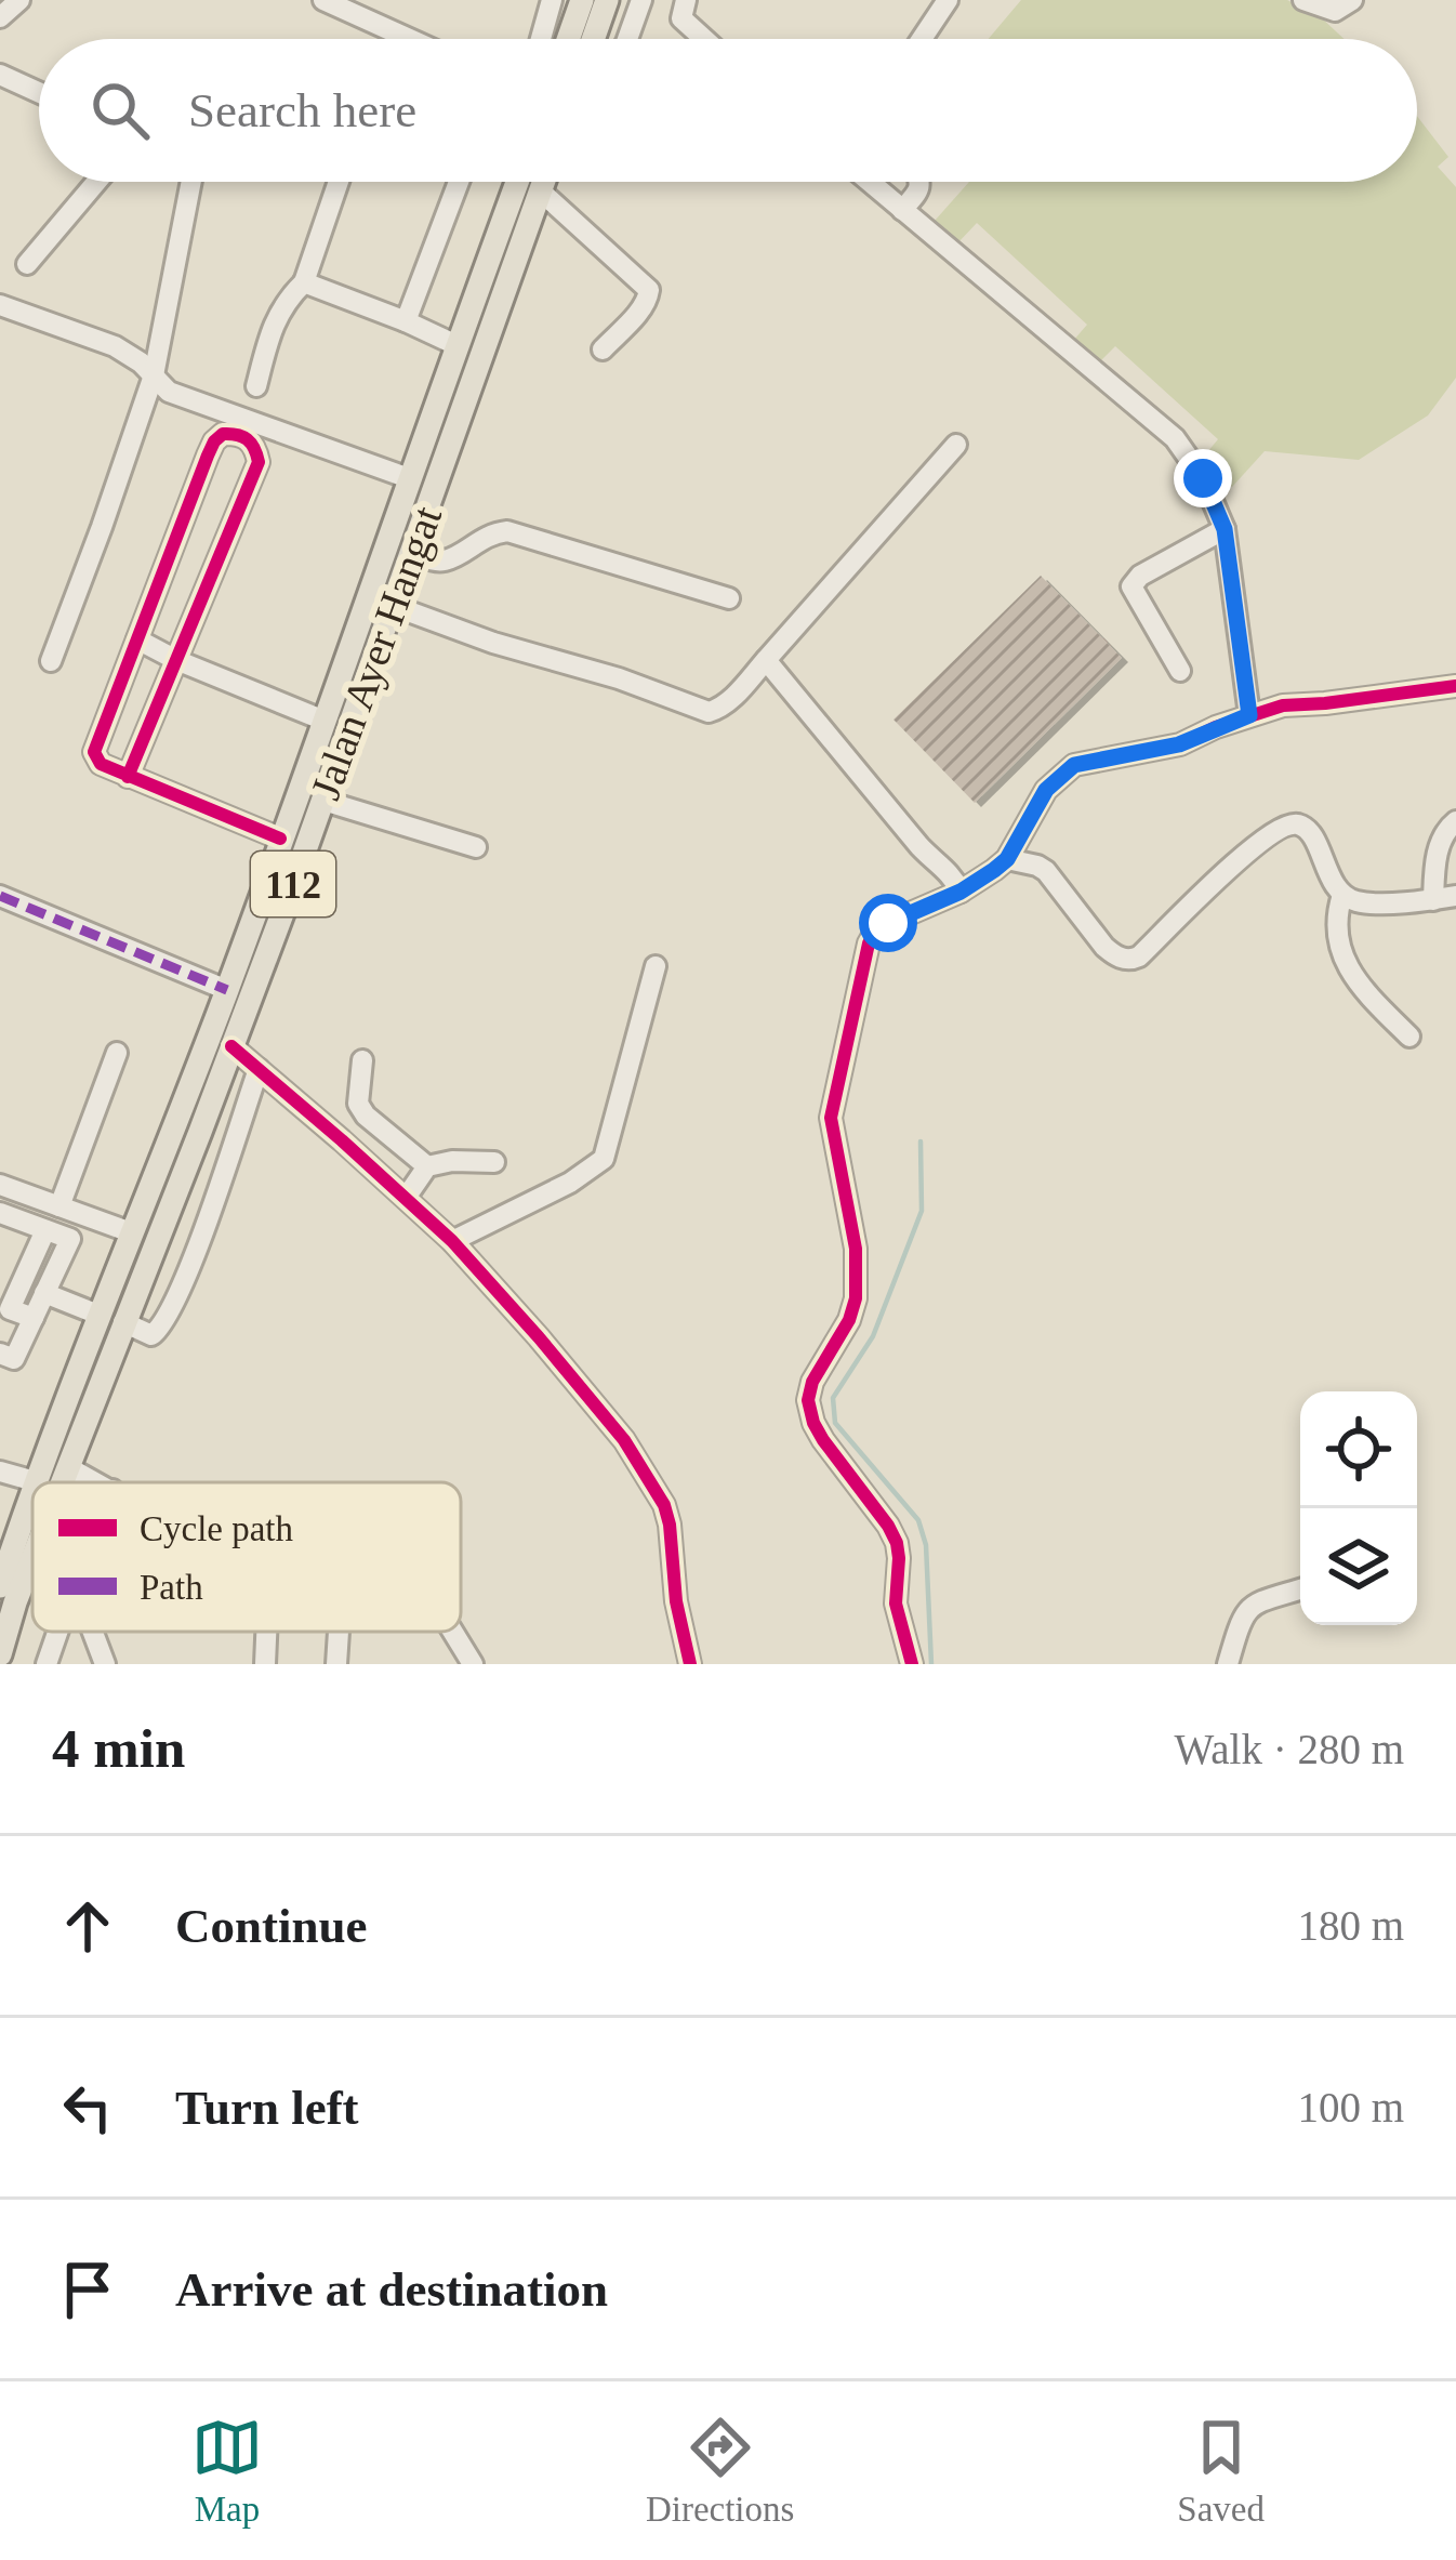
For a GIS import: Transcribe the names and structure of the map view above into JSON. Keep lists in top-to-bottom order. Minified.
{"streets":{"main road":["Jalan Ayer Hangat","112"]},"legend":["Cycle path","Path"],"page":{"search":"Search here","heading":["4 min","Walk · 280 m"],"list":[["Continue","180 m"],["Turn left","100 m"],"Arrive at destination"],"nav":["Map","Directions","Saved"]}}
